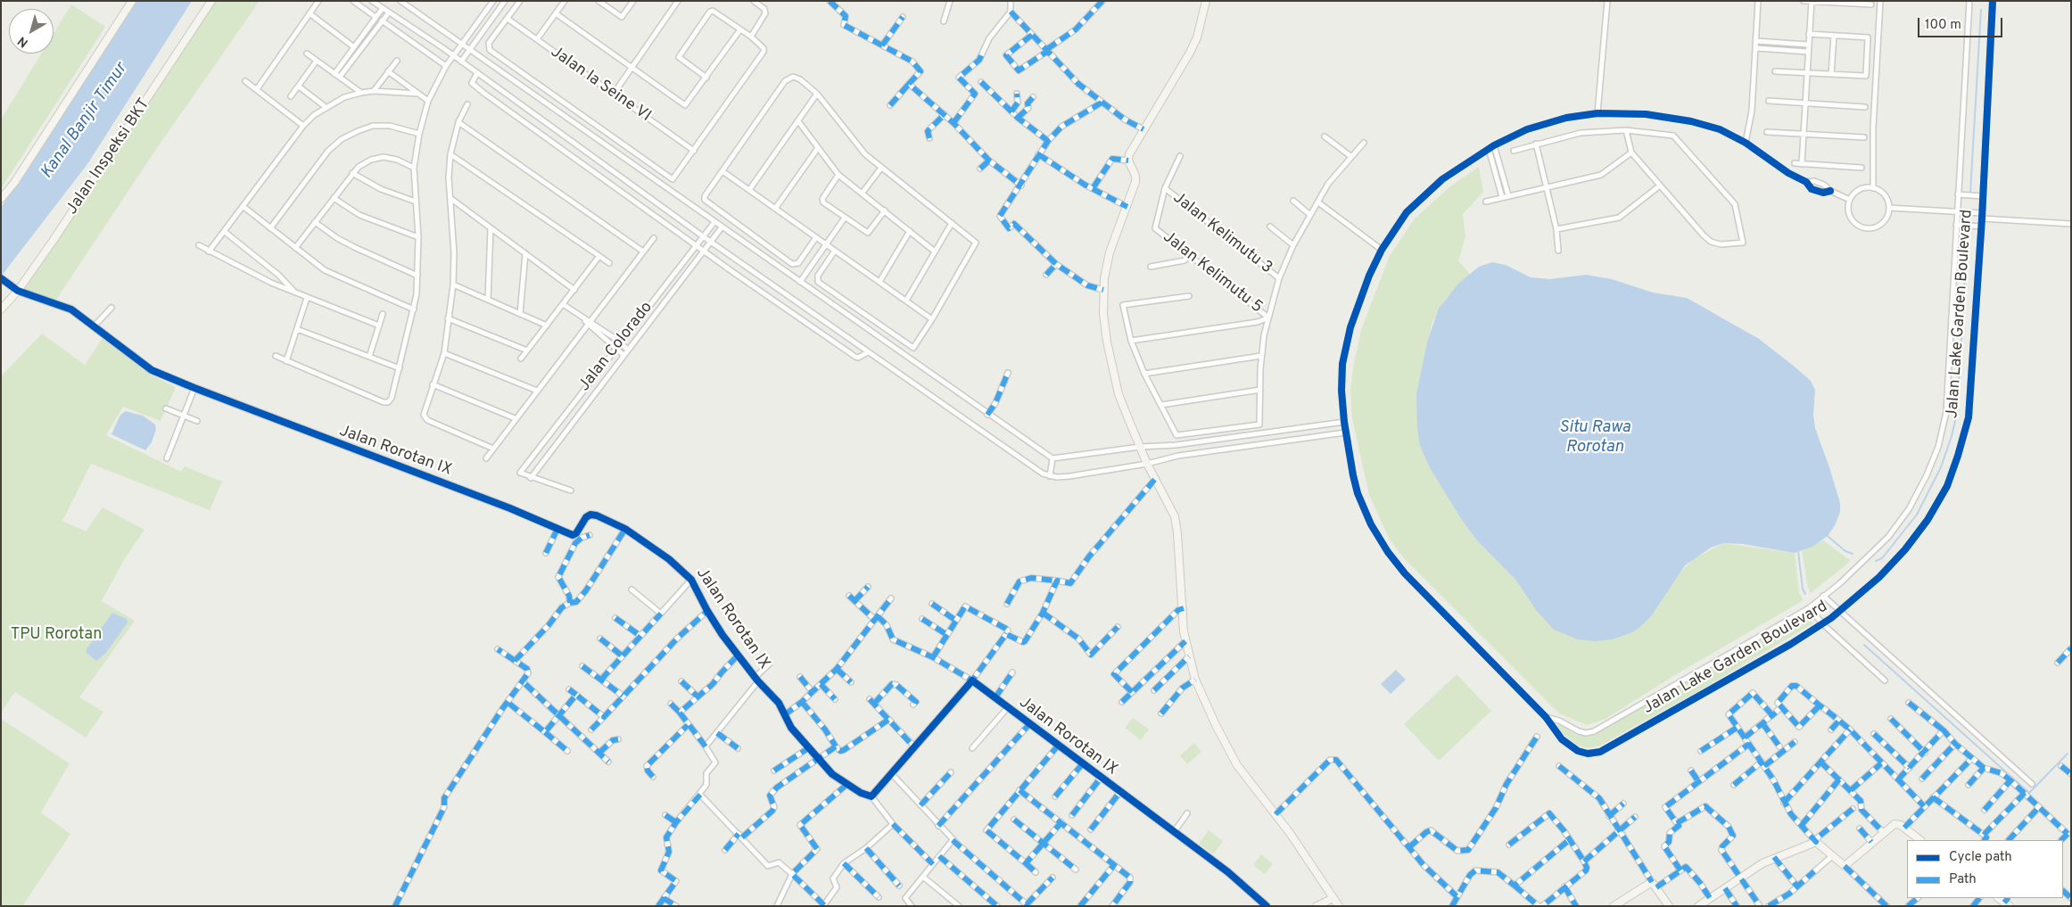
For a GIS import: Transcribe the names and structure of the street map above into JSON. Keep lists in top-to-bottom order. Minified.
{"streets":{"street":["Jalan la Seine VI","Jalan Inspeksi BKT","Jalan Kelimutu 3","Jalan Kelimutu 5","Jalan Lake Garden Boulevard","Jalan Colorado","Jalan Rorotan IX"]},"crossings":[["Jalan Inspeksi BKT","Jalan Rorotan IX"],["Jalan Kelimutu 3","Jalan Kelimutu 5"]],"water":["Kanal Banjir Timur","Situ Rawa Rorotan"],"parks":["TPU Rorotan"],"legend":["Cycle path","Path"],"scale_bar":"100 m","north":"bottom left"}
